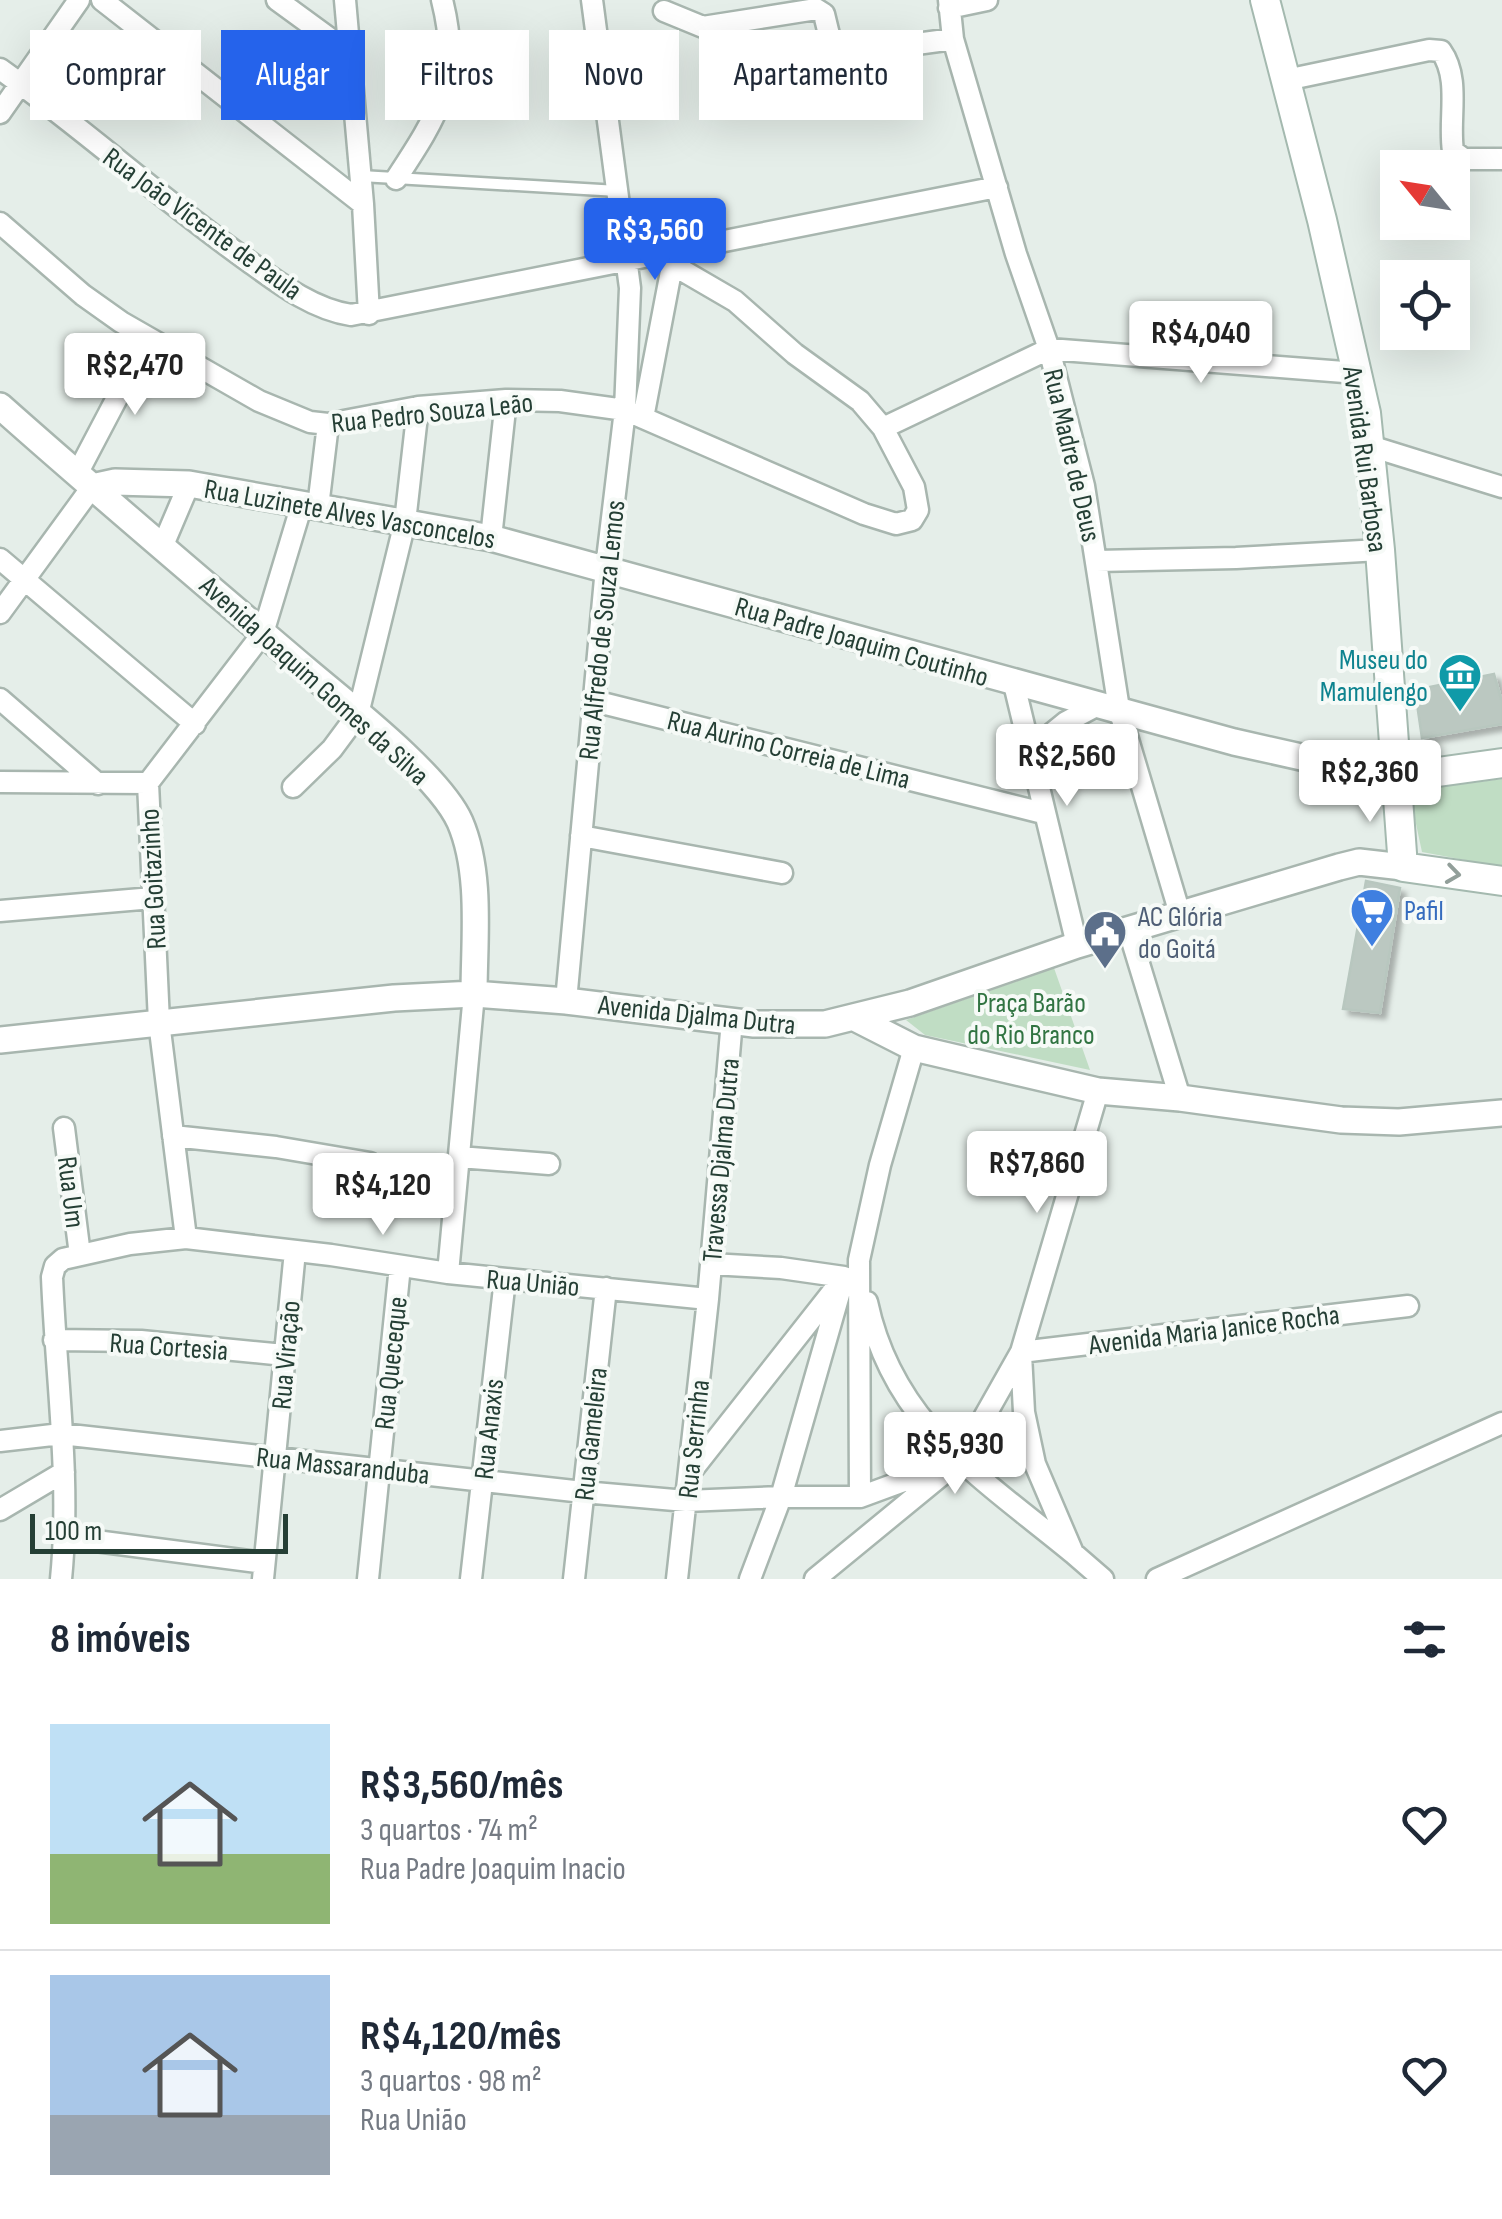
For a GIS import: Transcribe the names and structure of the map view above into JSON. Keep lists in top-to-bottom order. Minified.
{"streets":{"main road":["Avenida Rui Barbosa"],"street":["Rua João Vicente de Paula","Rua Pedro Souza Leão","Rua Madre de Deus","Rua Luzinete Alves Vasconcelos","Rua Alfredo de Souza Lemos","Rua Padre Joaquim Coutinho","Avenida Joaquim Gomes da Silva","Rua Aurino Correia de Lima","Rua Goitazinho","Avenida Djalma Dutra","Travessa Djalma Dutra","Rua Um","Rua União","Avenida Maria Janice Rocha","Rua Cortesia","Rua Viração","Rua Queceque","Rua Anaxis","Rua Gameleira","Rua Serrinha","Rua Massaranduba"]},"crossings":[["Rua Pedro Souza Leão","Rua Alfredo de Souza Lemos"],["Rua Pedro Souza Leão","Rua Goitazinho"],["Rua Madre de Deus","Rua Padre Joaquim Coutinho"],["Rua Madre de Deus","Avenida Djalma Dutra"],["Avenida Rui Barbosa","Rua Padre Joaquim Coutinho"],["Avenida Rui Barbosa","Avenida Djalma Dutra"],["Rua Luzinete Alves Vasconcelos","Rua Alfredo de Souza Lemos"],["Rua Luzinete Alves Vasconcelos","Rua Padre Joaquim Coutinho"],["Rua Luzinete Alves Vasconcelos","Avenida Joaquim Gomes da Silva"],["Rua Luzinete Alves Vasconcelos","Rua Goitazinho"],["Rua Alfredo de Souza Lemos","Rua Padre Joaquim Coutinho"],["Rua Alfredo de Souza Lemos","Rua Aurino Correia de Lima"],["Rua Alfredo de Souza Lemos","Avenida Djalma Dutra"],["Avenida Joaquim Gomes da Silva","Rua Goitazinho"],["Avenida Joaquim Gomes da Silva","Avenida Djalma Dutra"],["Avenida Joaquim Gomes da Silva","Rua União"],["Rua Goitazinho","Avenida Djalma Dutra"],["Rua Goitazinho","Rua União"],["Avenida Djalma Dutra","Travessa Djalma Dutra"],["Travessa Djalma Dutra","Rua União"],["Travessa Djalma Dutra","Rua Serrinha"],["Rua Um","Rua União"],["Rua Um","Rua Cortesia"],["Rua Um","Rua Massaranduba"],["Rua União","Rua Viração"],["Rua União","Rua Queceque"],["Rua União","Rua Anaxis"],["Rua União","Rua Gameleira"],["Rua União","Rua Serrinha"],["Rua Cortesia","Rua Viração"],["Rua Viração","Rua Massaranduba"],["Rua Queceque","Rua Massaranduba"],["Rua Anaxis","Rua Massaranduba"],["Rua Gameleira","Rua Massaranduba"],["Rua Serrinha","Rua Massaranduba"]],"parks":["Praça Barão do Rio Branco"],"places":{"museum":["Museu do Mamulengo"],"supermarket":["Pafil"],"public building":["AC Glória do Goitá"]},"scale_bar":"100 m","north":"top left","page":{"chip":["Comprar","Alugar","Filtros","Novo","Apartamento"],"price":["R$3,560","R$4,040","R$2,470","R$2,560","R$2,360","R$7,860","R$4,120","R$5,930"],"scale":"100 m","heading":"8 imóveis","list":[{"name":"R$3,560/mês","note":"3 quartos · 74 m² · Rua Padre Joaquim Inacio"},{"name":"R$4,120/mês","note":"3 quartos · 98 m² · Rua União"}]}}
